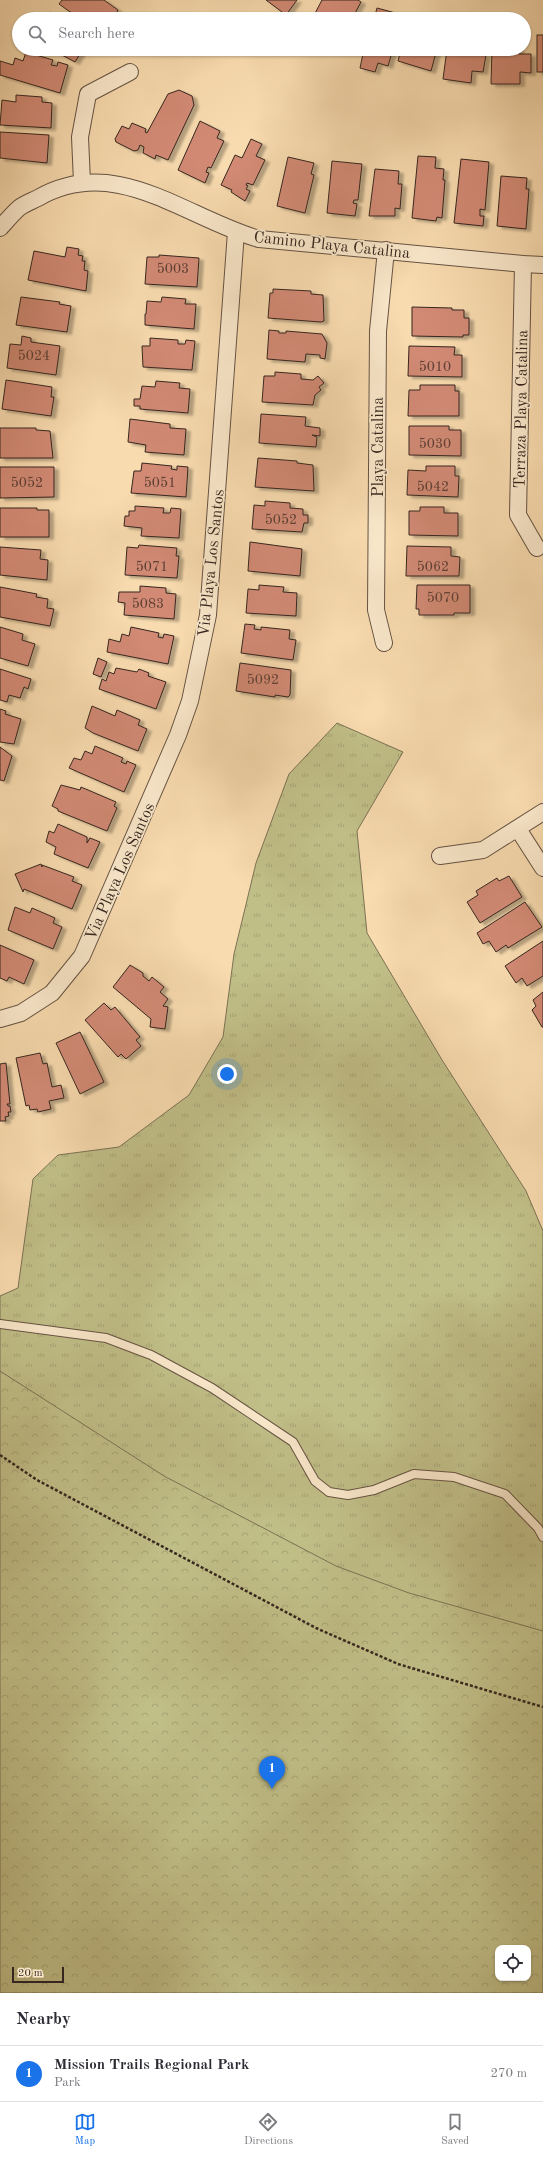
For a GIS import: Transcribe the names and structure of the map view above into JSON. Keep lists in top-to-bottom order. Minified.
{"streets":{"street":["Camino Playa Catalina","Terraza Playa Catalina","Playa Catalina","Via Playa Los Santos"]},"crossings":[["Camino Playa Catalina","Terraza Playa Catalina"],["Camino Playa Catalina","Playa Catalina"],["Camino Playa Catalina","Via Playa Los Santos"]],"house_numbers":["5003","5024","5010","5030","5052","5051","5042","5052","5071","5062","5070","5083","5092"],"scale_bar":"20 m","page":{"search":"Search here","pins":"1","scale":"20 m","heading":"Nearby","list":[{"mark":"1","name":"Mission Trails Regional Park","note":"Park","value":"270 m"}],"nav":["Map","Directions","Saved"]}}
